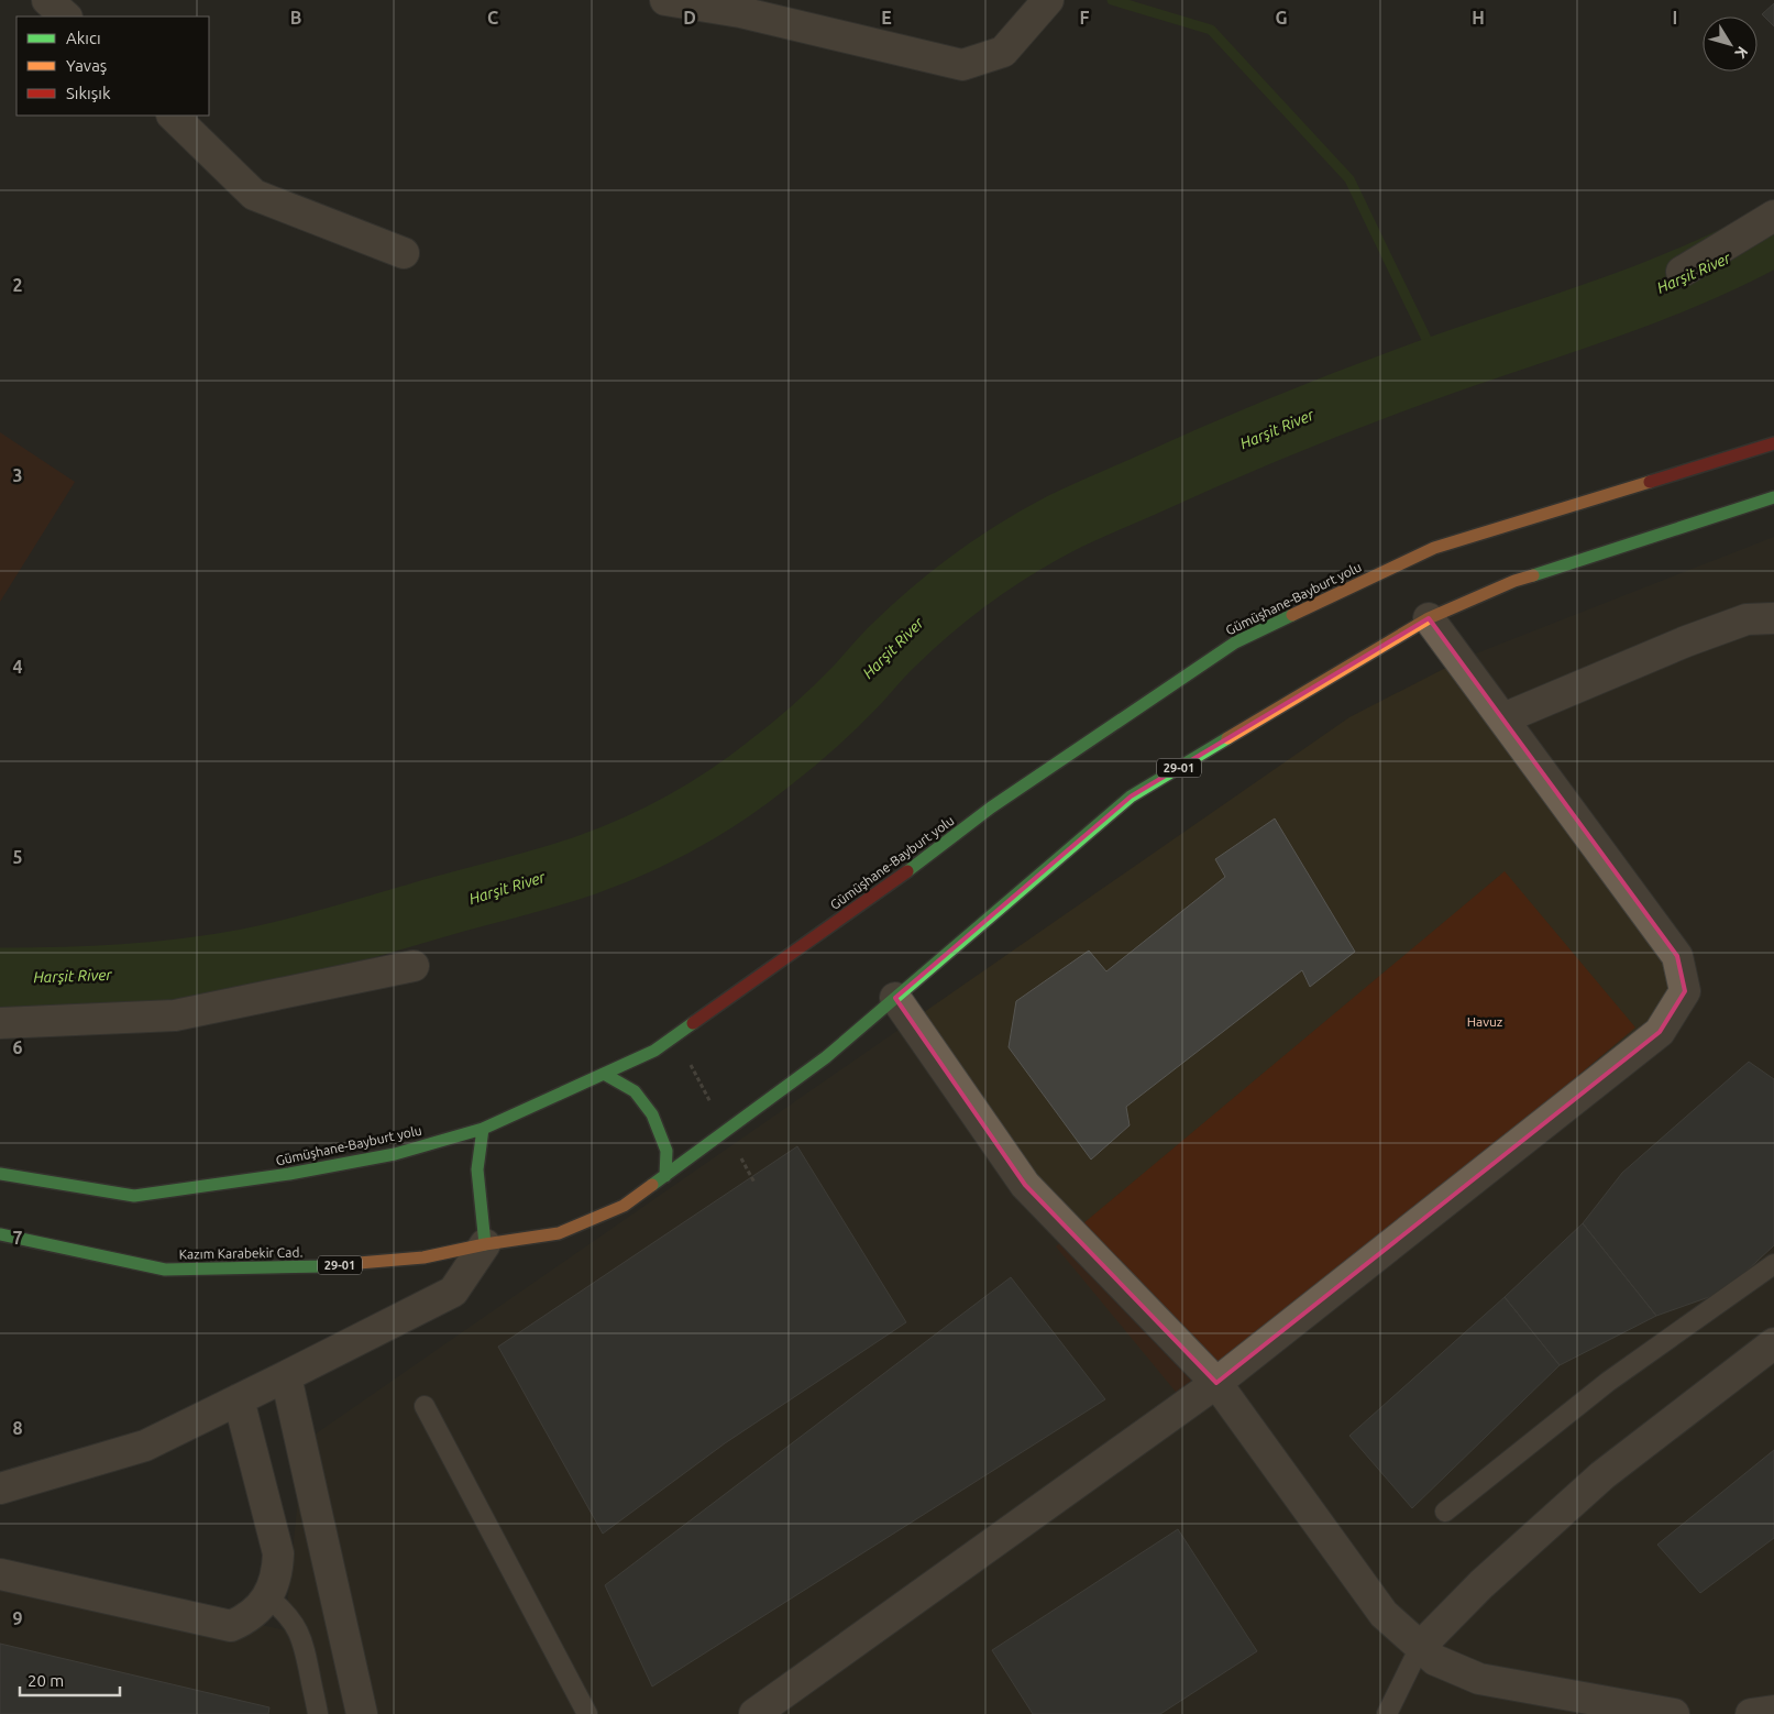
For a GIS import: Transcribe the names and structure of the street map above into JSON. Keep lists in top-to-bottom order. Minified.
{"streets":{"main road":["Gümüşhane-Bayburt yolu","29-01","Kazım Karabekir Cad."]},"crossings":[["29-01","Kazım Karabekir Cad."]],"water":["Harşit River"],"parks":["Havuz"],"legend":["Akıcı","Yavaş","Sıkışık"],"scale_bar":"20 m","north":"bottom right","grid":{"columns":["B","C","D","E","F","G","H","I"],"rows":["2","3","4","5","6","7","8","9"]}}
